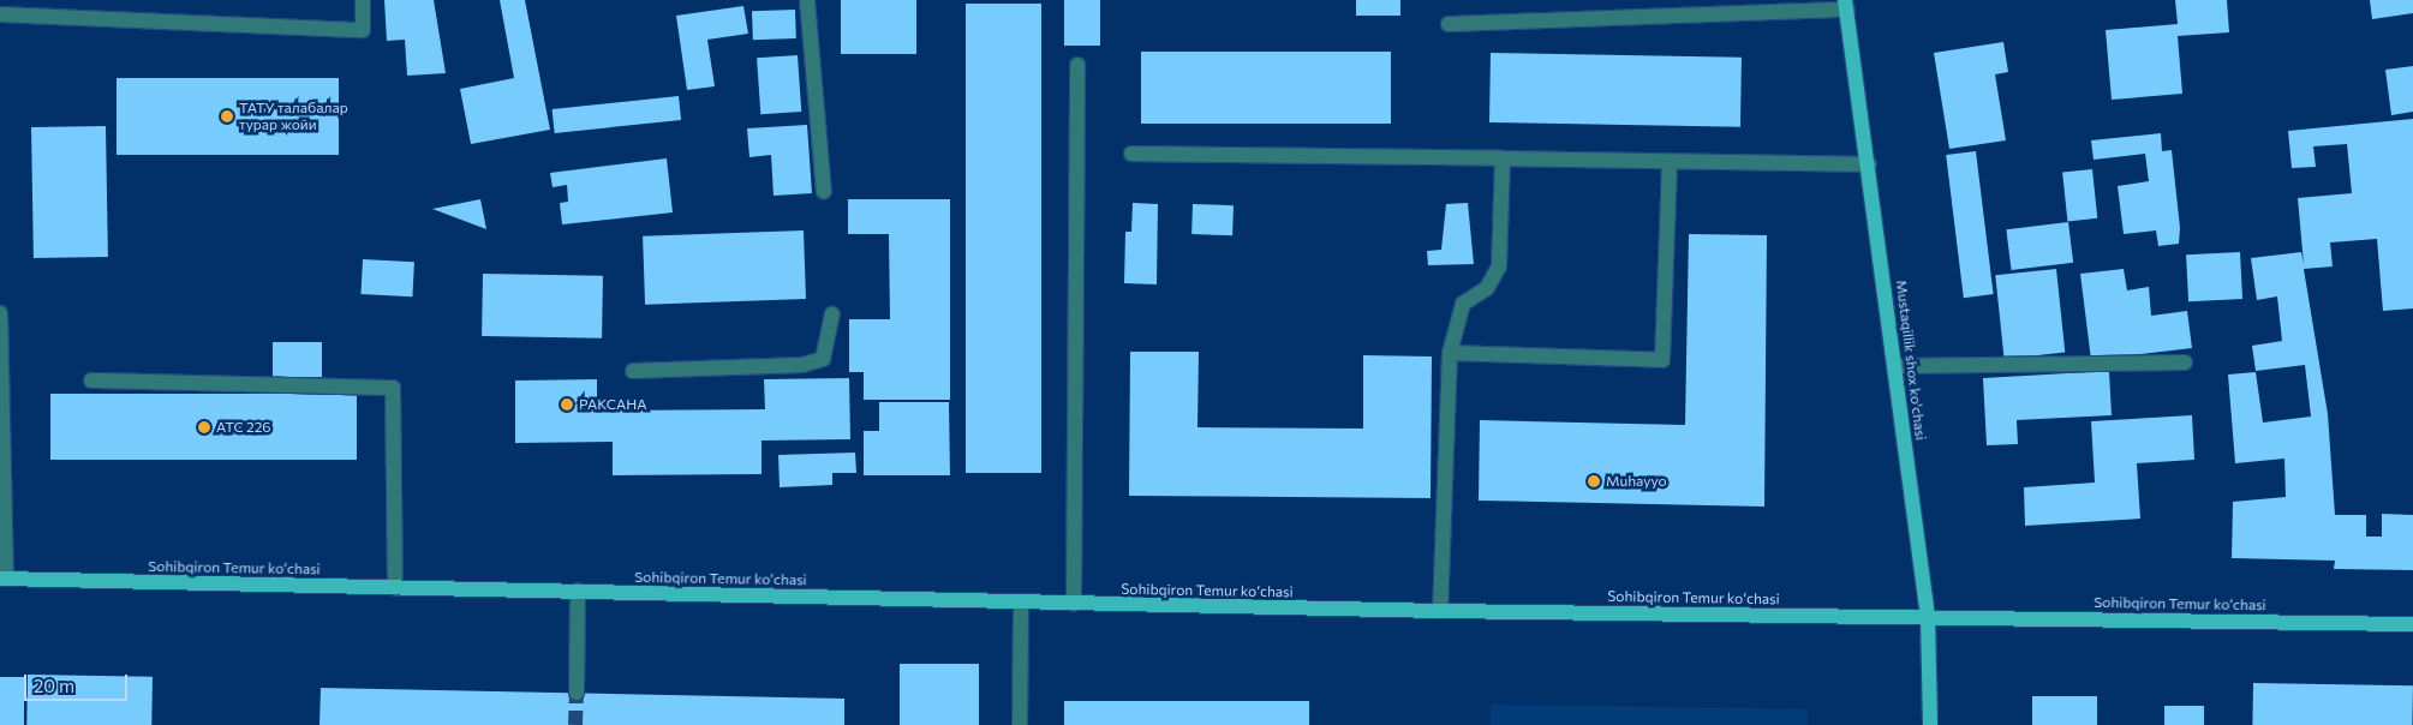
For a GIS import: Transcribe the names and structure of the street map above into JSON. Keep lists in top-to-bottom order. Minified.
{"streets":{"main road":["Mustaqillik shox ko'chasi","Sohibqiron Temur koʻchasi"]},"crossings":[["Mustaqillik shox ko'chasi","Sohibqiron Temur koʻchasi"]],"places":["ТАТУ талабалар турар жойи","РАКСАНА","АТС 226","Muhayyo"],"scale_bar":"20 m"}
